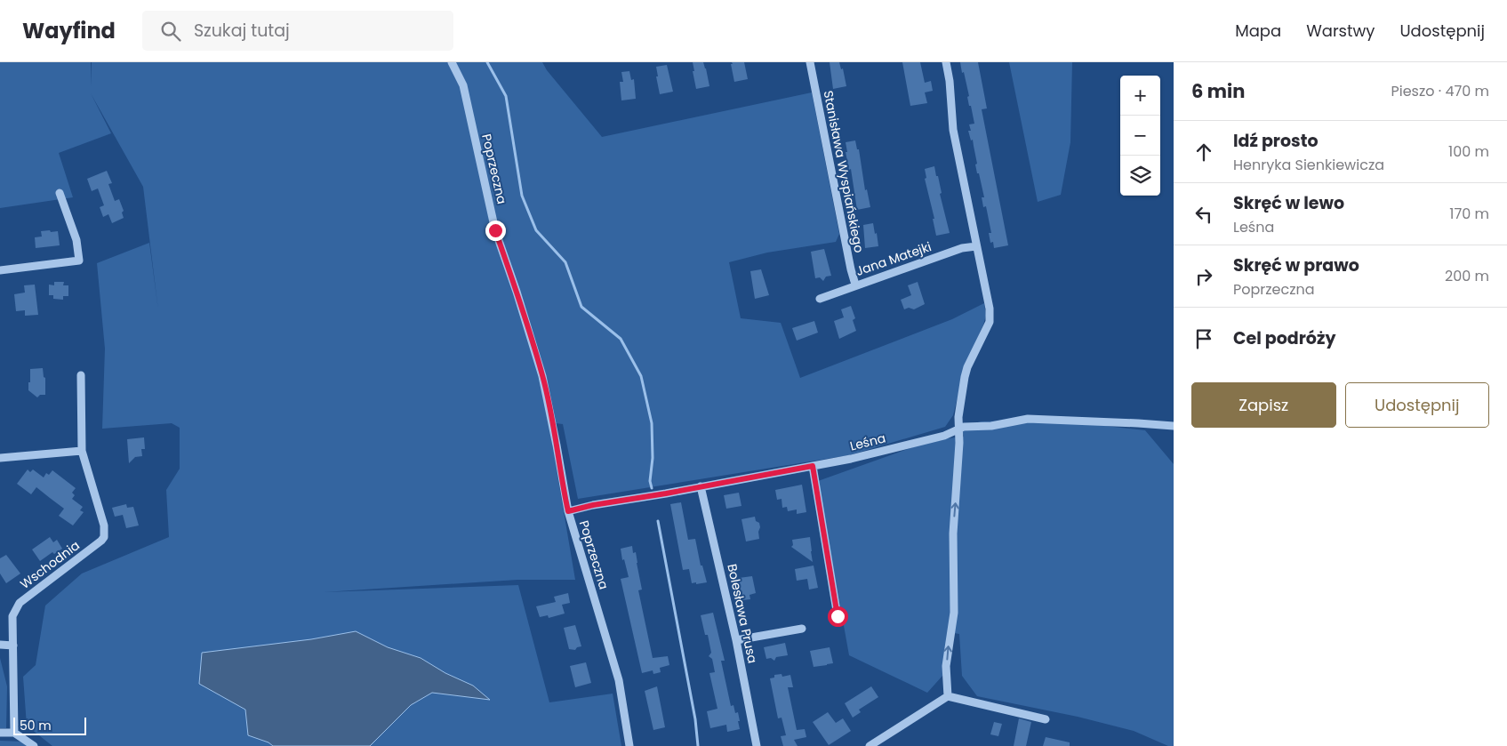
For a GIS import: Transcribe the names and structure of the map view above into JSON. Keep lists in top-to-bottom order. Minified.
{"streets":{"street":["Poprzeczna","Stanisława Wyspiańskiego","Jana Matejki","Leśna","Wschodnia","Bolesława Prusa"]},"crossings":[["Poprzeczna","Leśna"],["Stanisława Wyspiańskiego","Jana Matejki"],["Leśna","Bolesława Prusa"]],"scale_bar":"50 m","page":{"header":"Wayfind","search":"Szukaj tutaj","nav":["Mapa","Warstwy","Udostępnij"],"heading":["6 min","Pieszo · 470 m"],"map_buttons":["+","−"],"list":[["Idź prosto","Henryka Sienkiewicza","100 m"],["Skręć w lewo","Leśna","170 m"],["Skręć w prawo","Poprzeczna","200 m"],"Cel podróży"],"buttons":["Zapisz","Udostępnij"],"scale":"50 m"}}
